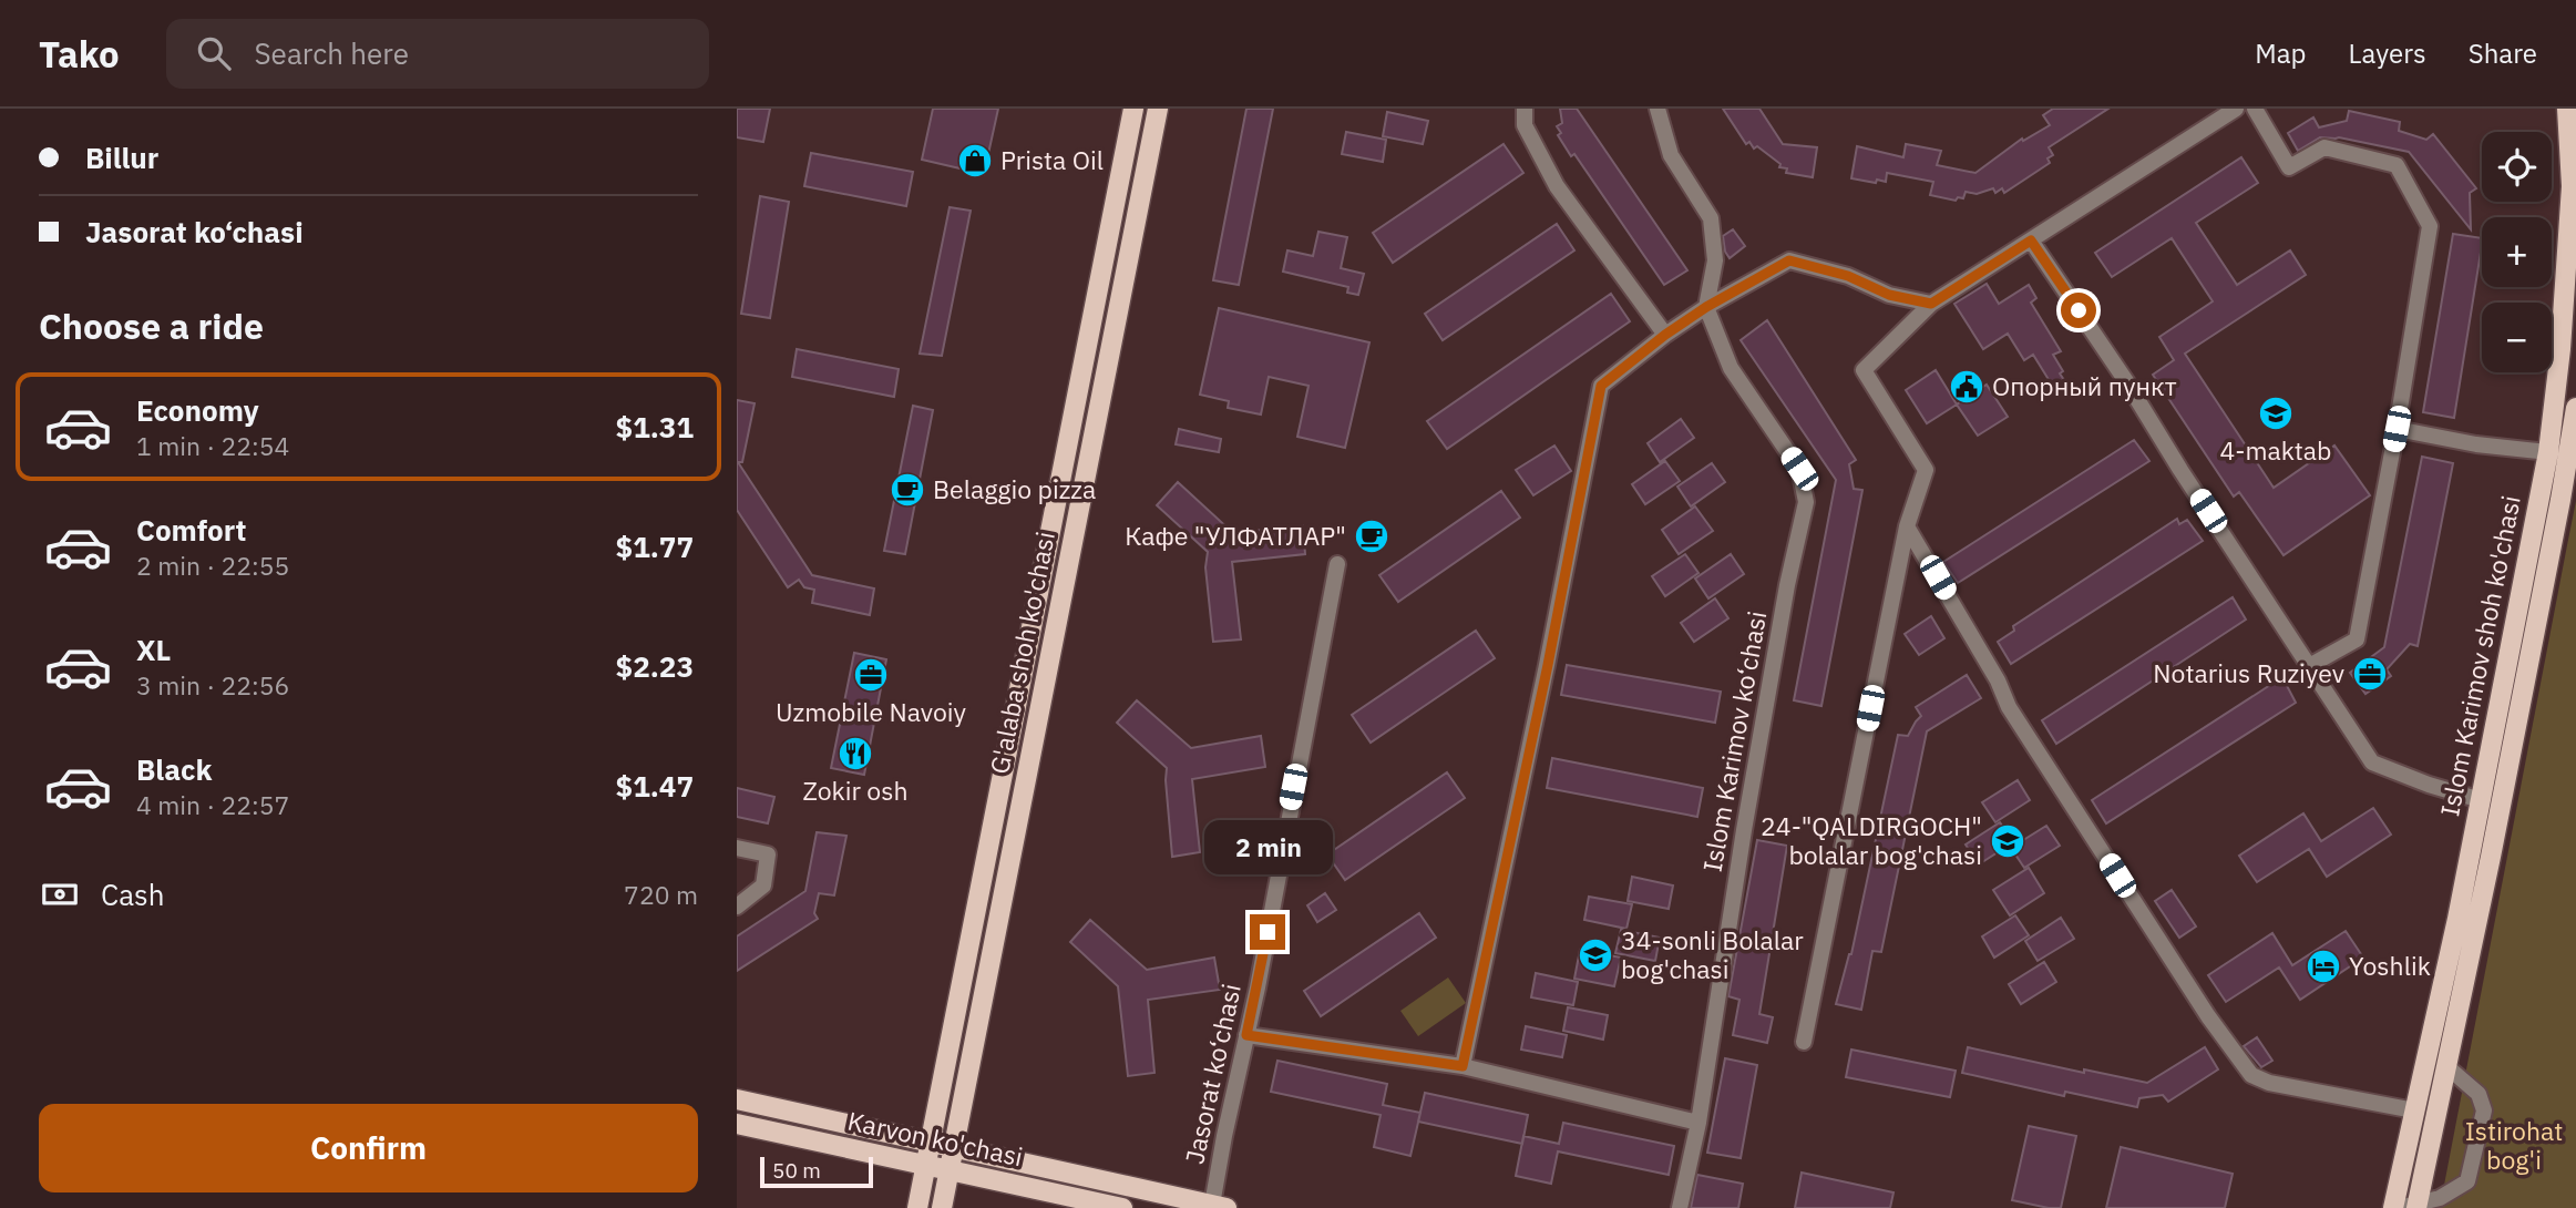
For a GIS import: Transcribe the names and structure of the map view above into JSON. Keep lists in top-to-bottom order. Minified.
{"streets":{"main road":["G'alaba shoh ko'chasi","Islom Karimov shoh ko'chasi","Karvon ko'chasi"],"street":["Islom Karimov ko‘chasi","Jasorat ko‘chasi"]},"crossings":[["G'alaba shoh ko'chasi","Karvon ko'chasi"]],"parks":["Istirohat bog'i"],"places":{"shop":["Prista Oil"],"public building":["Опорный пункт"],"school or university":["4-maktab","24-\"QALDIRGOCH\" bolalar bog'chasi","34-sonli Bolalar bog'chasi"],"cafe":["Belaggio pizza","Кафе \"УЛФАТЛАР\""],"office":["Notarius Ruziyev","Uzmobile Navoiy"],"restaurant":["Zokir osh"],"hotel":["Yoshlik"]},"scale_bar":"50 m","page":{"header":"Tako","search":"Search here","nav":["Map","Layers","Share"],"banner":["Billur","Jasorat ko‘chasi"],"map_buttons":["+","−"],"heading":"Choose a ride","list":[{"name":"Economy","note":"1 min · 22:54","value":"$1.31"},{"name":"Comfort","note":"2 min · 22:55","value":"$1.77"},{"name":"XL","note":"3 min · 22:56","value":"$2.23"},{"name":"Black","note":"4 min · 22:57","value":"$1.47"}],"bubble":"2 min","pay":["Cash","720 m"],"buttons":"Confirm","scale":"50 m"}}
